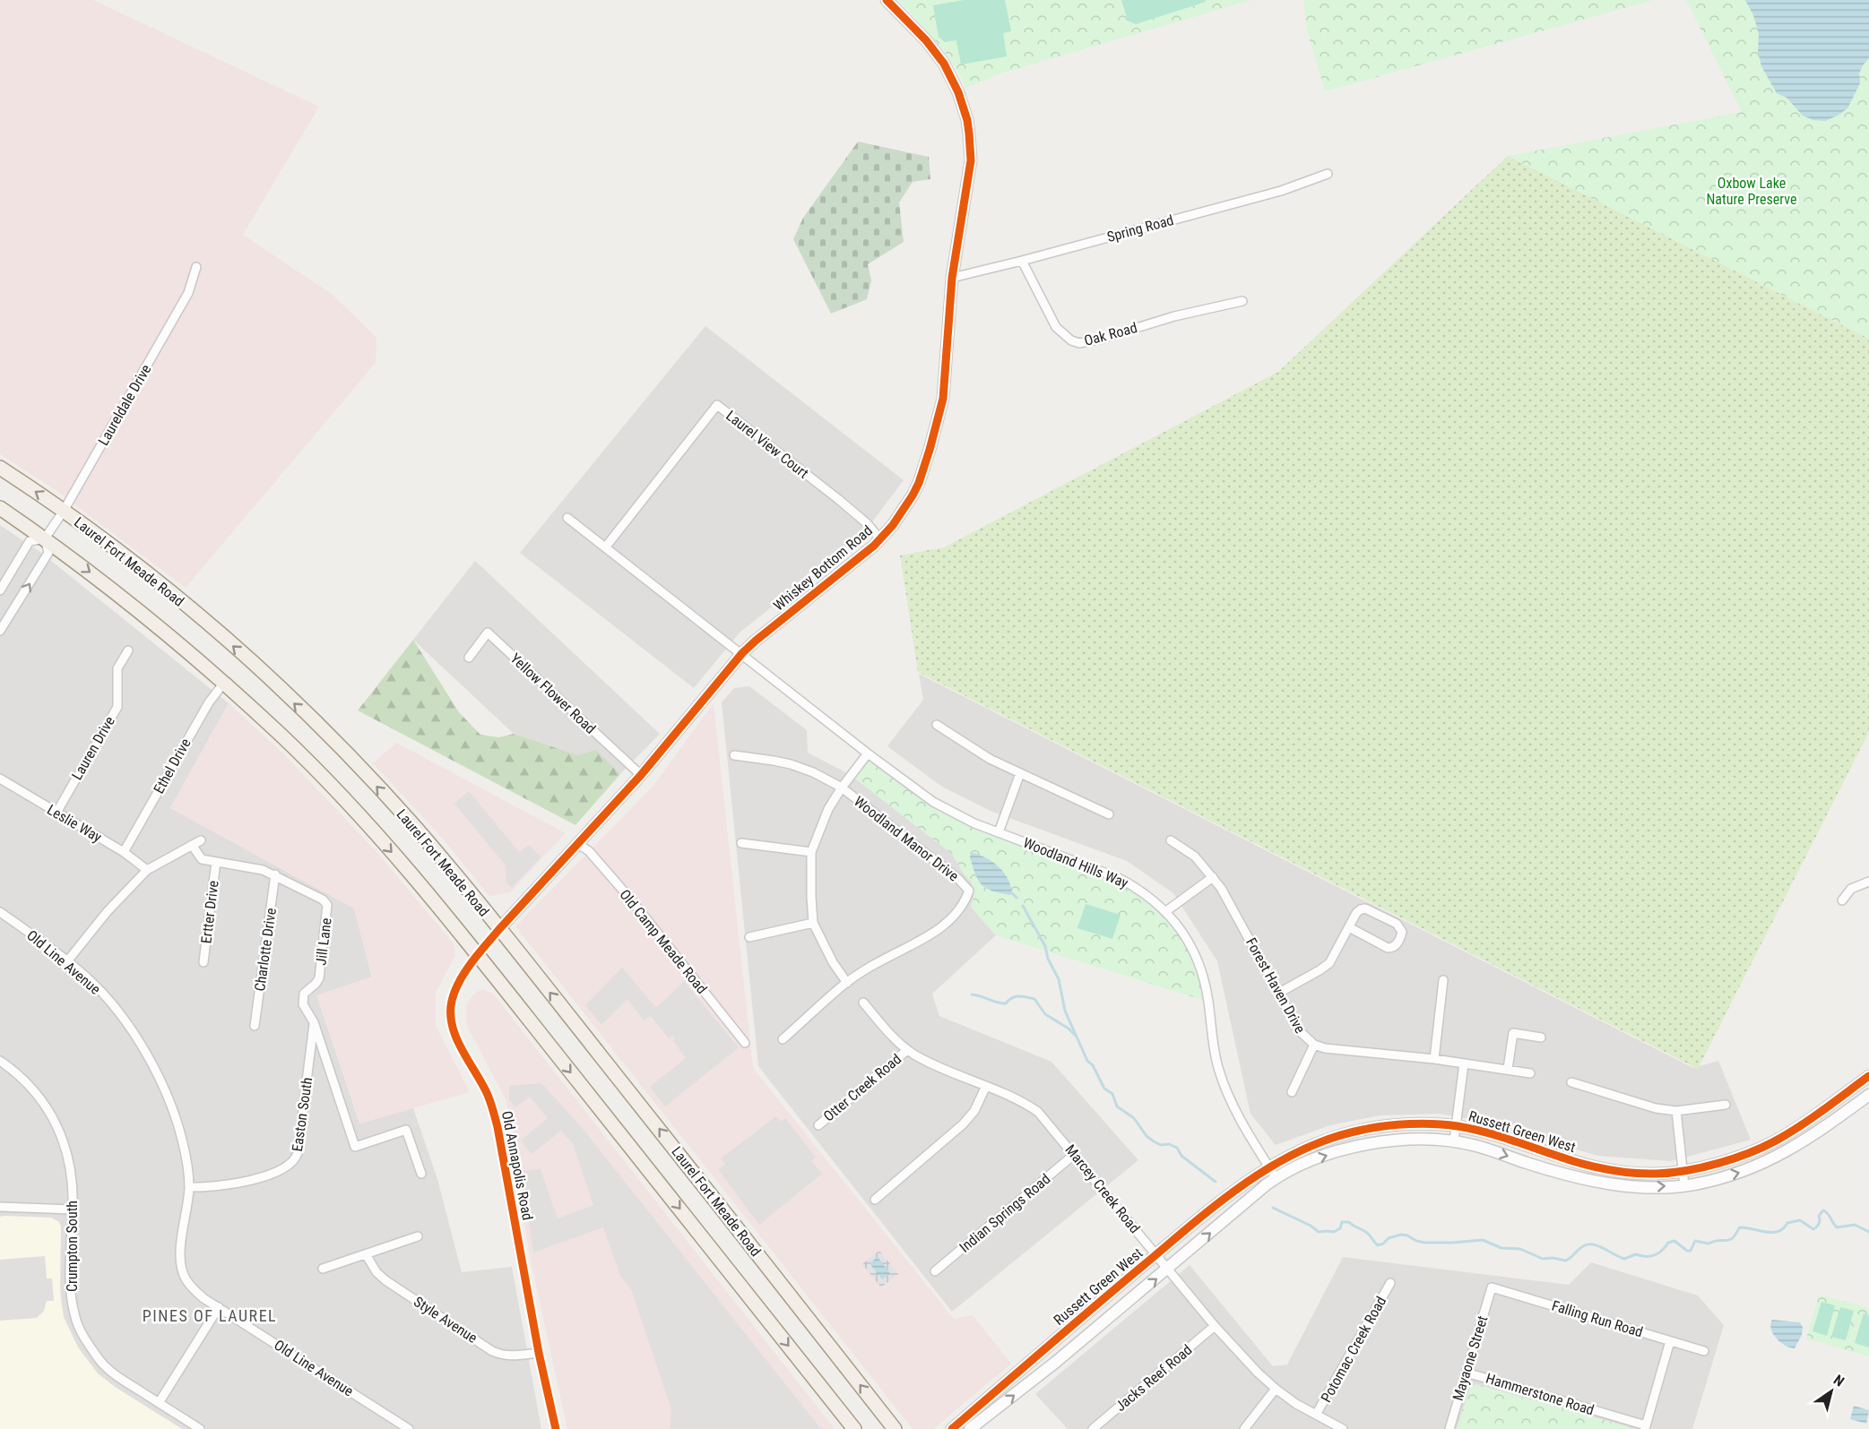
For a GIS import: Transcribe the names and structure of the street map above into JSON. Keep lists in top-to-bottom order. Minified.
{"streets":{"main road":["Laurel Fort Meade Road"],"street":["Spring Road","Oak Road","Laureldale Drive","Laurel View Court","Whiskey Bottom Road","Yellow Flower Road","Lauren Drive","Ethel Drive","Leslie Way","Woodland Manor Drive","Woodland Hills Way","Ertter Drive","Jill Lane","Old Camp Meade Road","Charlotte Drive","Old Line Avenue","Forest Haven Drive","Otter Creek Road","Easton South","Russett Green West","Old Annapolis Road","Marcey Creek Road","Indian Springs Road","Crumpton South","Falling Run Road","Style Avenue","Potomac Creek Road","Mayaone Street","Jacks Reef Road","Hammerstone Road"]},"crossings":[["Spring Road","Oak Road"],["Spring Road","Whiskey Bottom Road"],["Laureldale Drive","Laurel Fort Meade Road"],["Laurel View Court","Whiskey Bottom Road"],["Laurel Fort Meade Road","Whiskey Bottom Road"],["Laurel Fort Meade Road","Ethel Drive"],["Laurel Fort Meade Road","Old Annapolis Road"],["Whiskey Bottom Road","Yellow Flower Road"],["Whiskey Bottom Road","Woodland Hills Way"],["Whiskey Bottom Road","Old Camp Meade Road"],["Whiskey Bottom Road","Old Annapolis Road"],["Lauren Drive","Leslie Way"],["Ethel Drive","Leslie Way"],["Woodland Hills Way","Russett Green West"],["Ertter Drive","Jill Lane"],["Jill Lane","Charlotte Drive"],["Jill Lane","Easton South"],["Old Line Avenue","Easton South"],["Otter Creek Road","Marcey Creek Road"],["Russett Green West","Marcey Creek Road"],["Old Annapolis Road","Style Avenue"],["Marcey Creek Road","Indian Springs Road"],["Marcey Creek Road","Potomac Creek Road"],["Marcey Creek Road","Jacks Reef Road"],["Falling Run Road","Mayaone Street"],["Mayaone Street","Hammerstone Road"]],"districts":["PINES OF LAUREL"],"parks":["Oxbow Lake Nature Preserve"],"north":"top right"}
